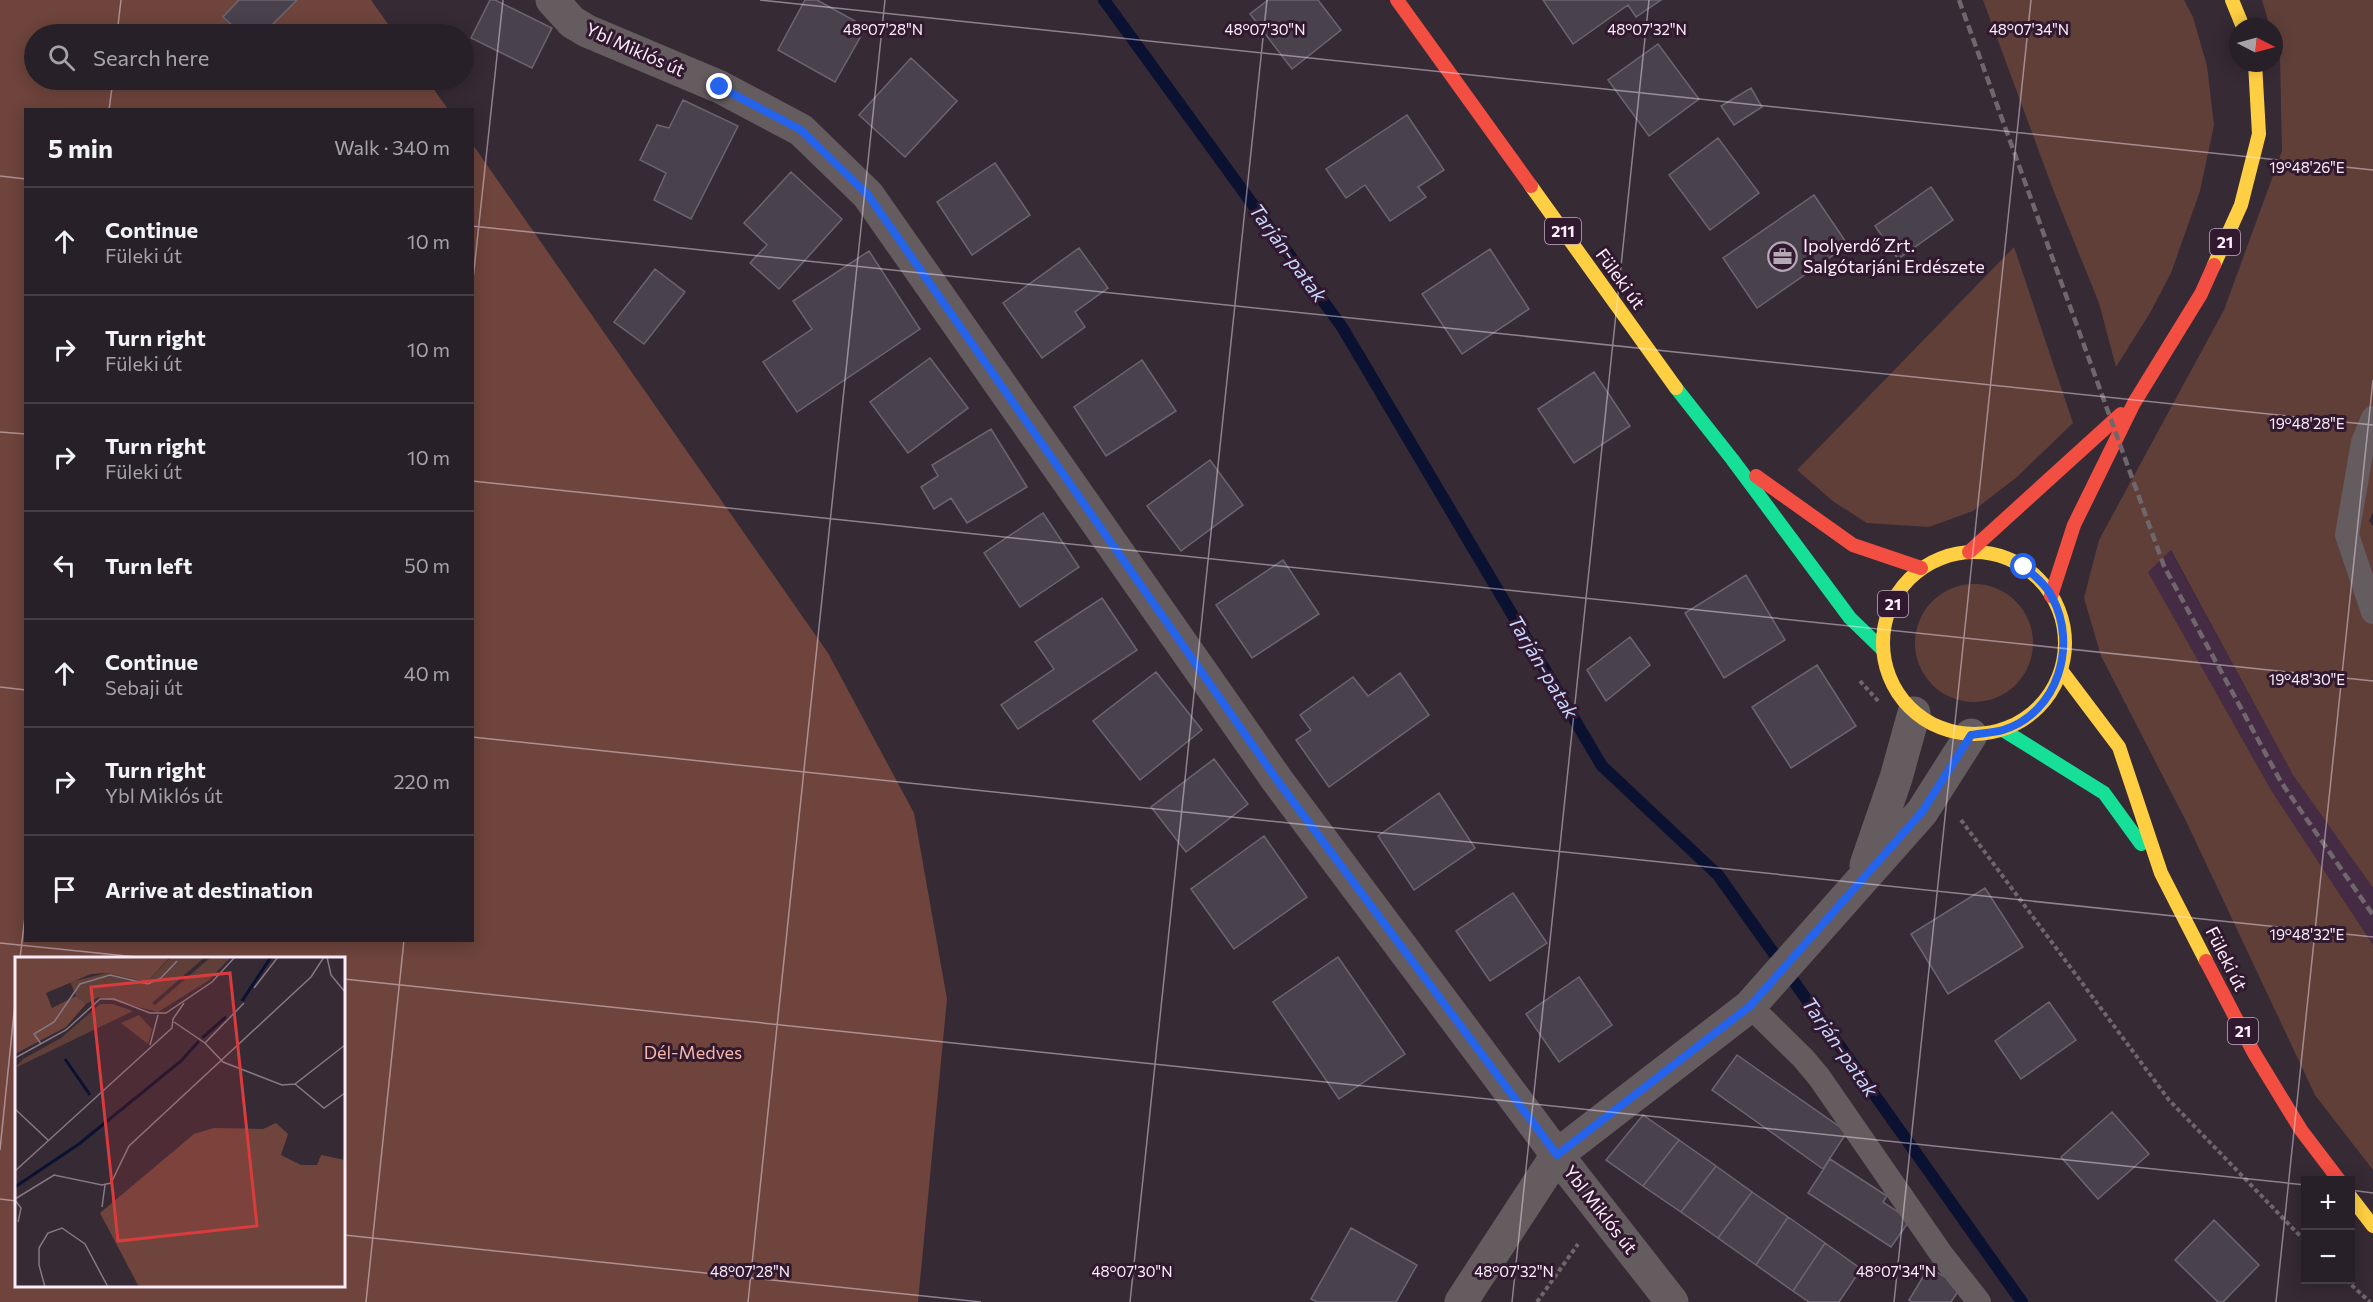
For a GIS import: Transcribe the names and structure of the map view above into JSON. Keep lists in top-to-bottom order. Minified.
{"streets":{"main road":["211","21","Füleki út"],"street":["Ybl Miklós út"]},"crossings":[["21","Füleki út"]],"water":["Tarján-patak"],"parks":["Dél-Medves"],"places":{"office":["Ipolyerdő Zrt. Salgótarjáni Erdészete"]},"north":"right","page":{"search":"Search here","heading":["5 min","Walk · 340 m"],"list":[["Continue","Füleki út","10 m"],["Turn right","Füleki út","10 m"],["Turn right","Füleki út","10 m"],["Turn left","50 m"],["Continue","Sebaji út","40 m"],["Turn right","Ybl Miklós út","220 m"],"Arrive at destination"],"map_buttons":["+","−"]},"coordinates":["48°07'28\"N","48°07'30\"N","48°07'32\"N","48°07'34\"N","19°48'26\"E","19°48'28\"E","19°48'30\"E","19°48'32\"E"]}
